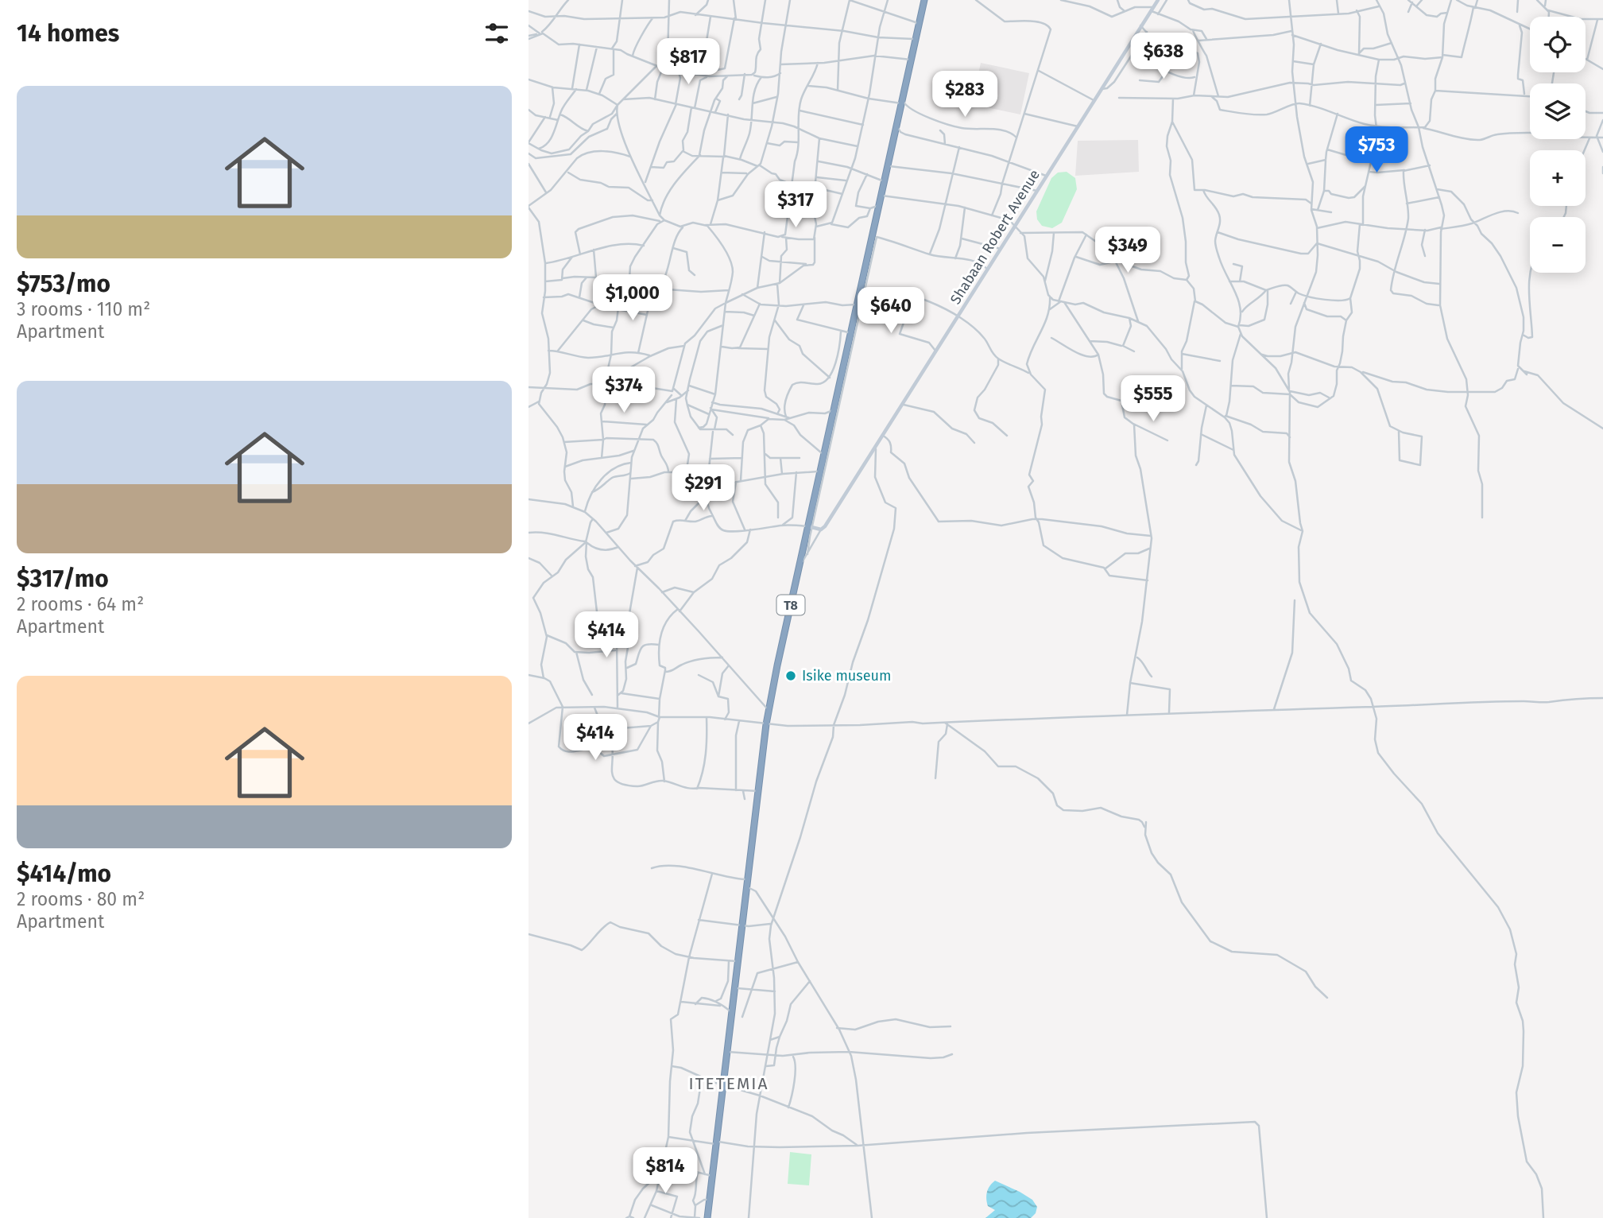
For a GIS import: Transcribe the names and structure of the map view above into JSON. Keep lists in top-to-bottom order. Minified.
{"streets":{"highway":["T8"],"street":["Shabaan Robert Avenue"]},"districts":["ITETEMIA"],"places":["Isike museum"],"page":{"heading":"14 homes","map_buttons":["+","−"],"price":["$638","$817","$283","$753","$317","$349","$1,000","$640","$374","$555","$291","$414","$414","$814"],"list":[{"name":"$753/mo","note":"3 rooms · 110 m² · Apartment"},{"name":"$317/mo","note":"2 rooms · 64 m² · Apartment"},{"name":"$414/mo","note":"2 rooms · 80 m² · Apartment"}]}}
